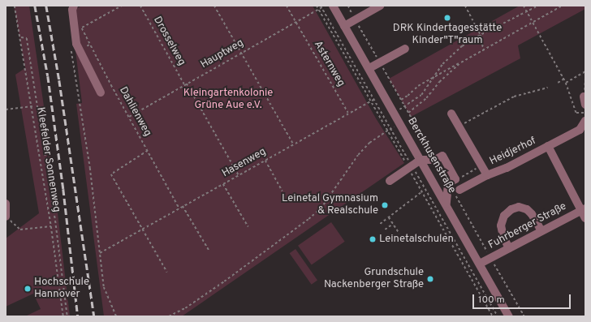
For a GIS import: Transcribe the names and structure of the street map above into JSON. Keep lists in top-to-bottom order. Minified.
{"streets":{"street":["Heidjerhof","Berckhusenstraße","Fuhrberger Straße"],"path":["Drosselweg","Hauptweg","Asternweg","Dahlienweg","Kleefelder Sonnenweg","Hasenweg"]},"crossings":[["Drosselweg","Hauptweg"],["Drosselweg","Hasenweg"],["Hauptweg","Asternweg"],["Hauptweg","Dahlienweg"],["Asternweg","Hasenweg"],["Dahlienweg","Hasenweg"],["Heidjerhof","Fuhrberger Straße"],["Berckhusenstraße","Fuhrberger Straße"]],"parks":["Kleingartenkolonie Grüne Aue e.V."],"places":["DRK Kindertagesstätte Kinder\"T\"raum","Leinetal Gymnasium & Realschule","Leinetalschulen","Grundschule Nackenberger Straße","Hochschule Hannover"],"scale_bar":"100 m"}
